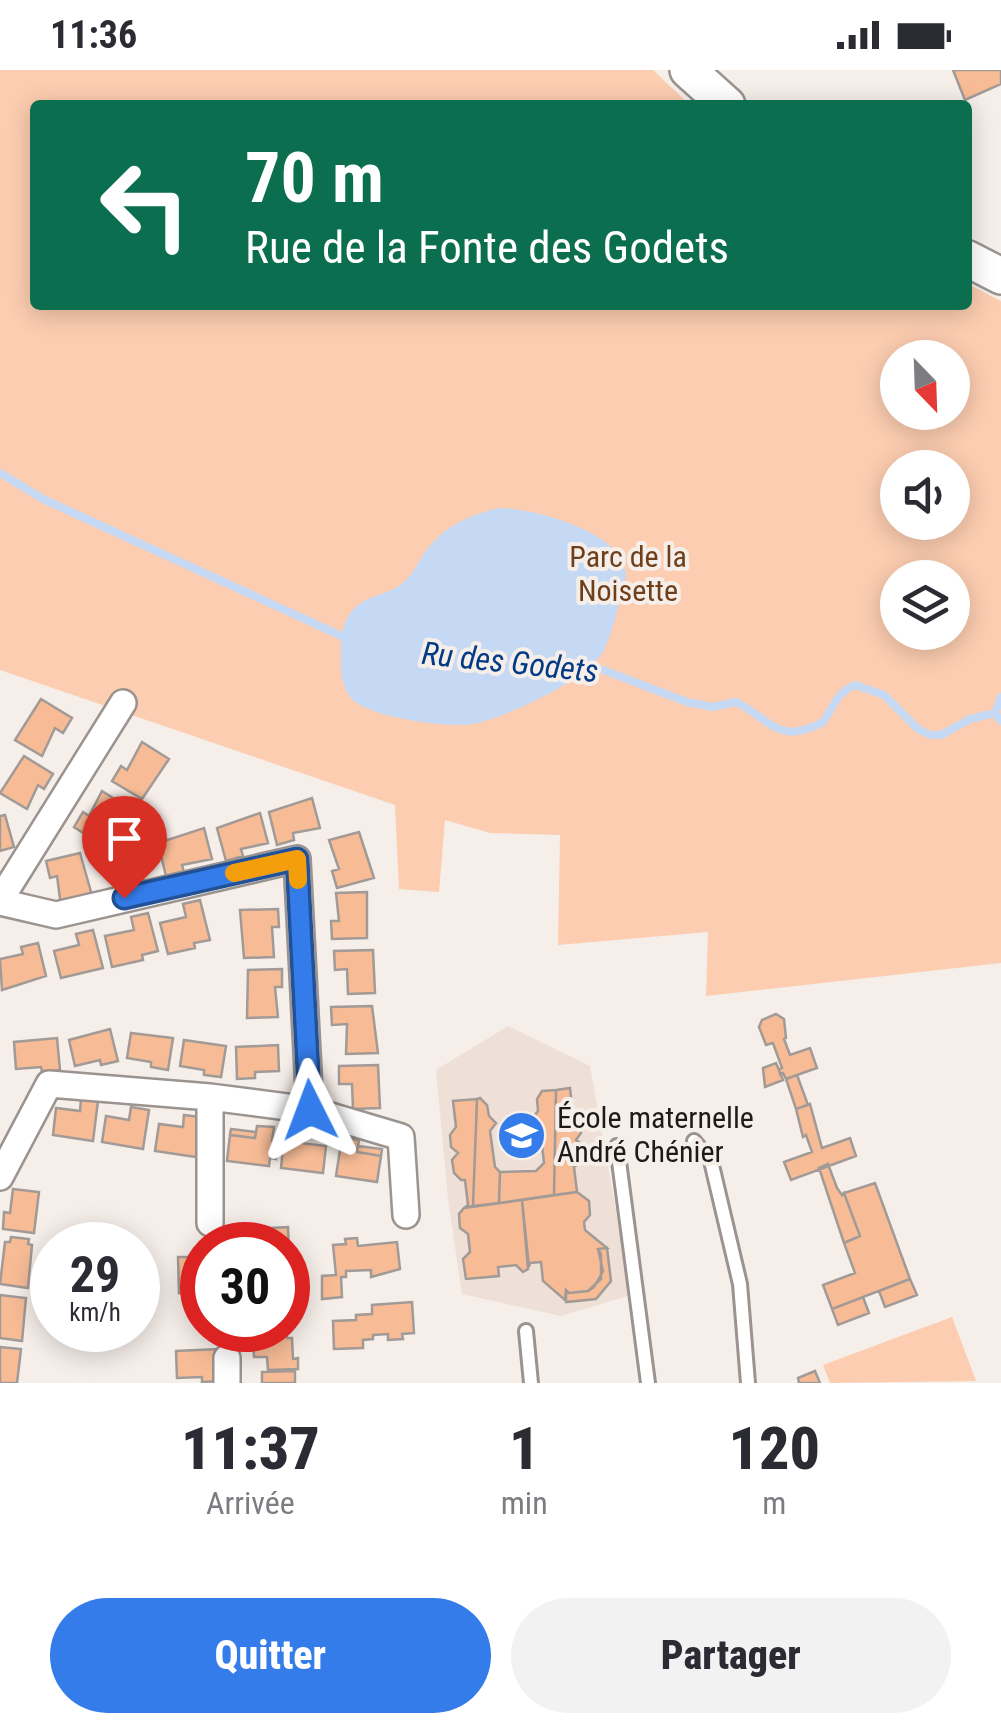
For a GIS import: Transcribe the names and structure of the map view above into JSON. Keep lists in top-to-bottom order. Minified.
{"water":["Ru des Godets"],"parks":["Parc de la Noisette"],"places":{"school or university":["École maternelle André Chénier"]},"north":"bottom right","page":{"status":"11:36","turn":["70 m","Rue de la Fonte des Godets"],"speed":"29 km/h","limit":"30","eta":["11:37","Arrivée","1","min","120","m"],"buttons":["Quitter","Partager"]}}
